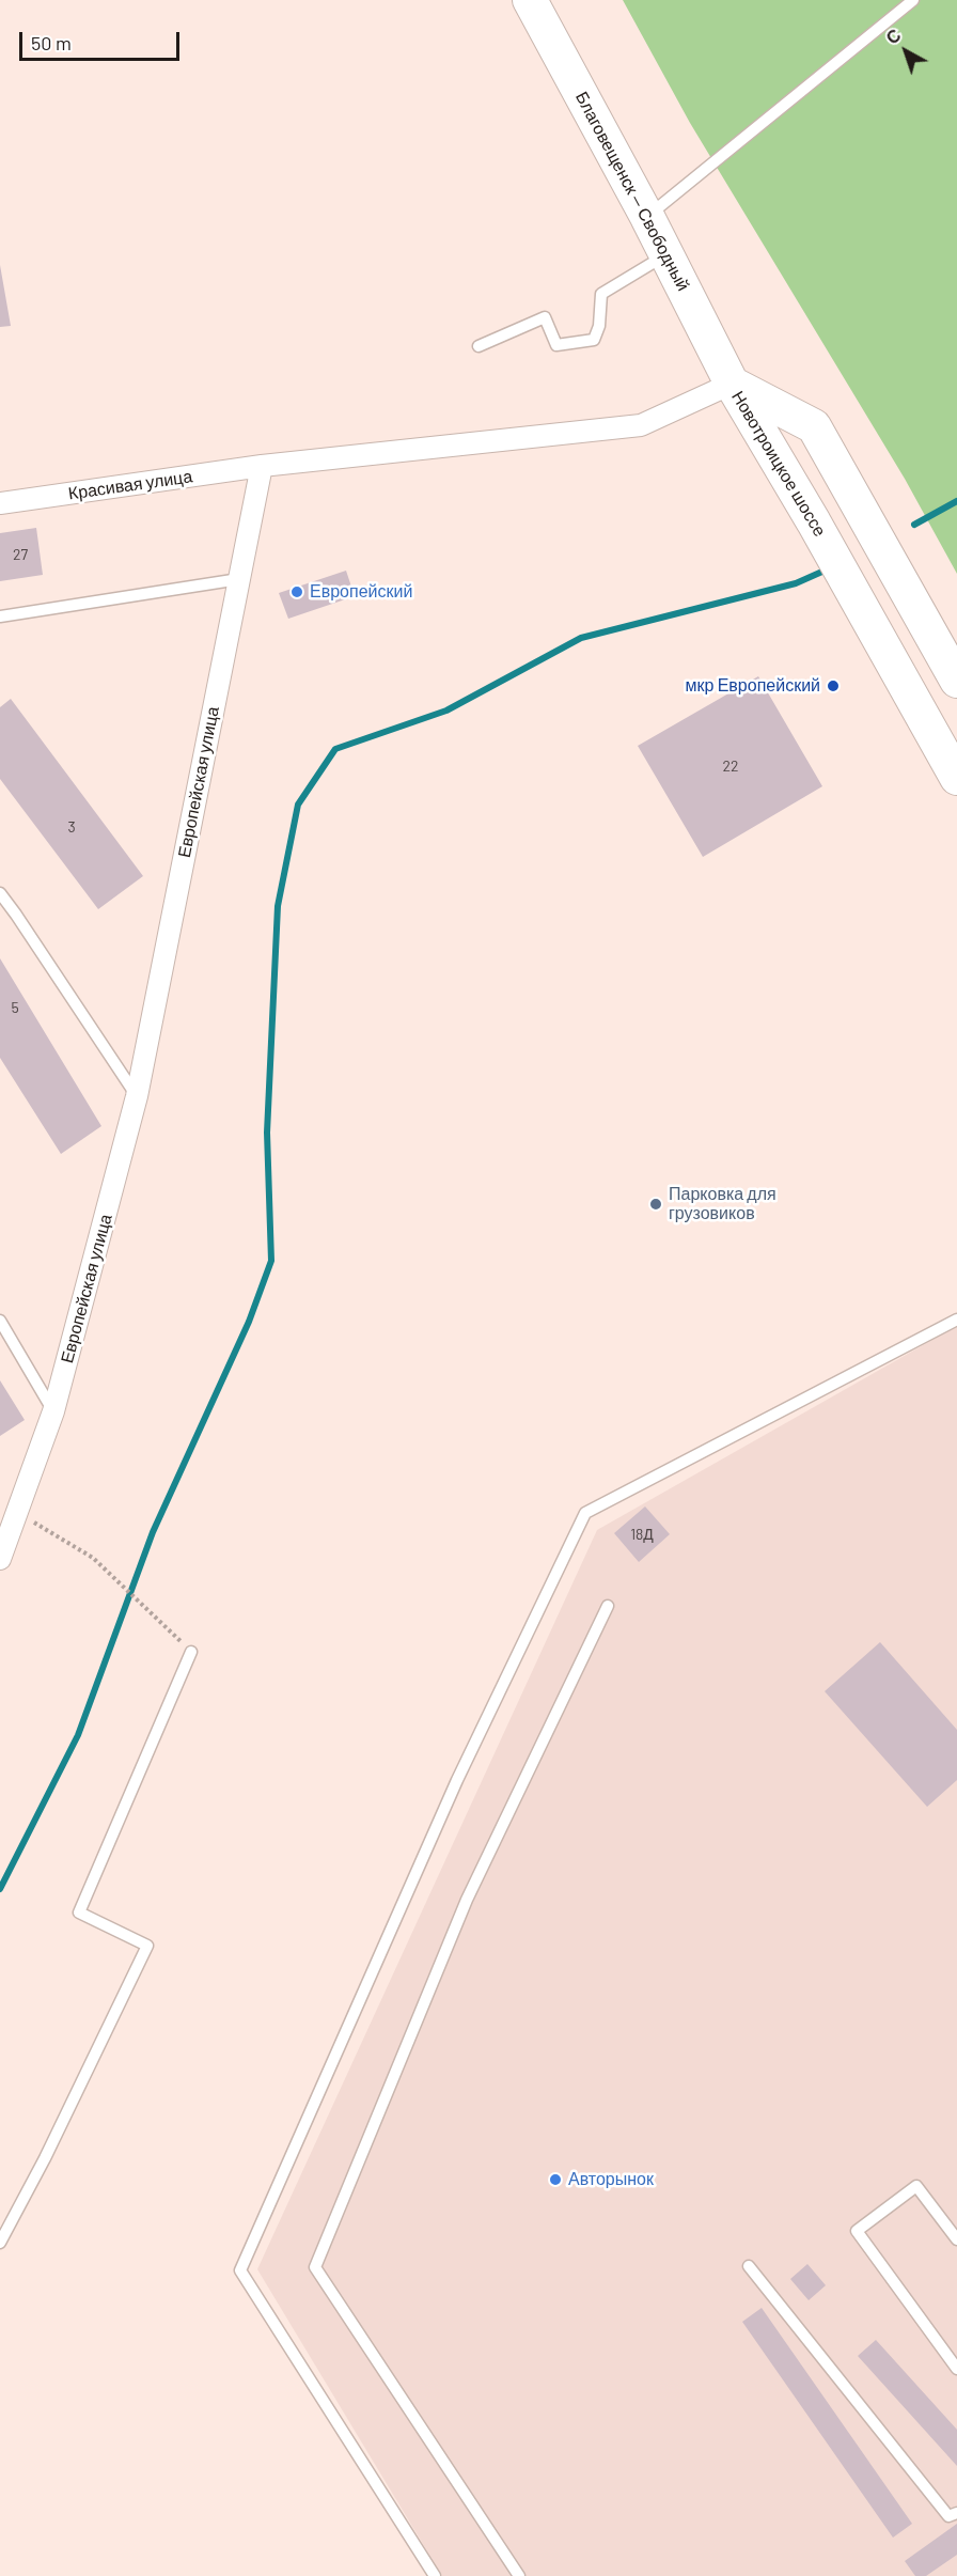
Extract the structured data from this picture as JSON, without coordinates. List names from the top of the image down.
{
  "streets": {
    "main road": ["Благовещенск — Свободный", "Новотроицкое шоссе"],
    "street": ["Красивая улица", "Европейская улица"]
  },
  "crossings": [
    ["Благовещенск — Свободный", "Новотроицкое шоссе"],
    ["Красивая улица", "Европейская улица"]
  ],
  "places": [
    "Европейский",
    "мкр Европейский",
    "Парковка для грузовиков",
    "Авторынок"
  ],
  "house_numbers": [
    "27",
    "22",
    "3",
    "5",
    "18Д"
  ],
  "scale_bar": "50 m",
  "north": "top left"
}
